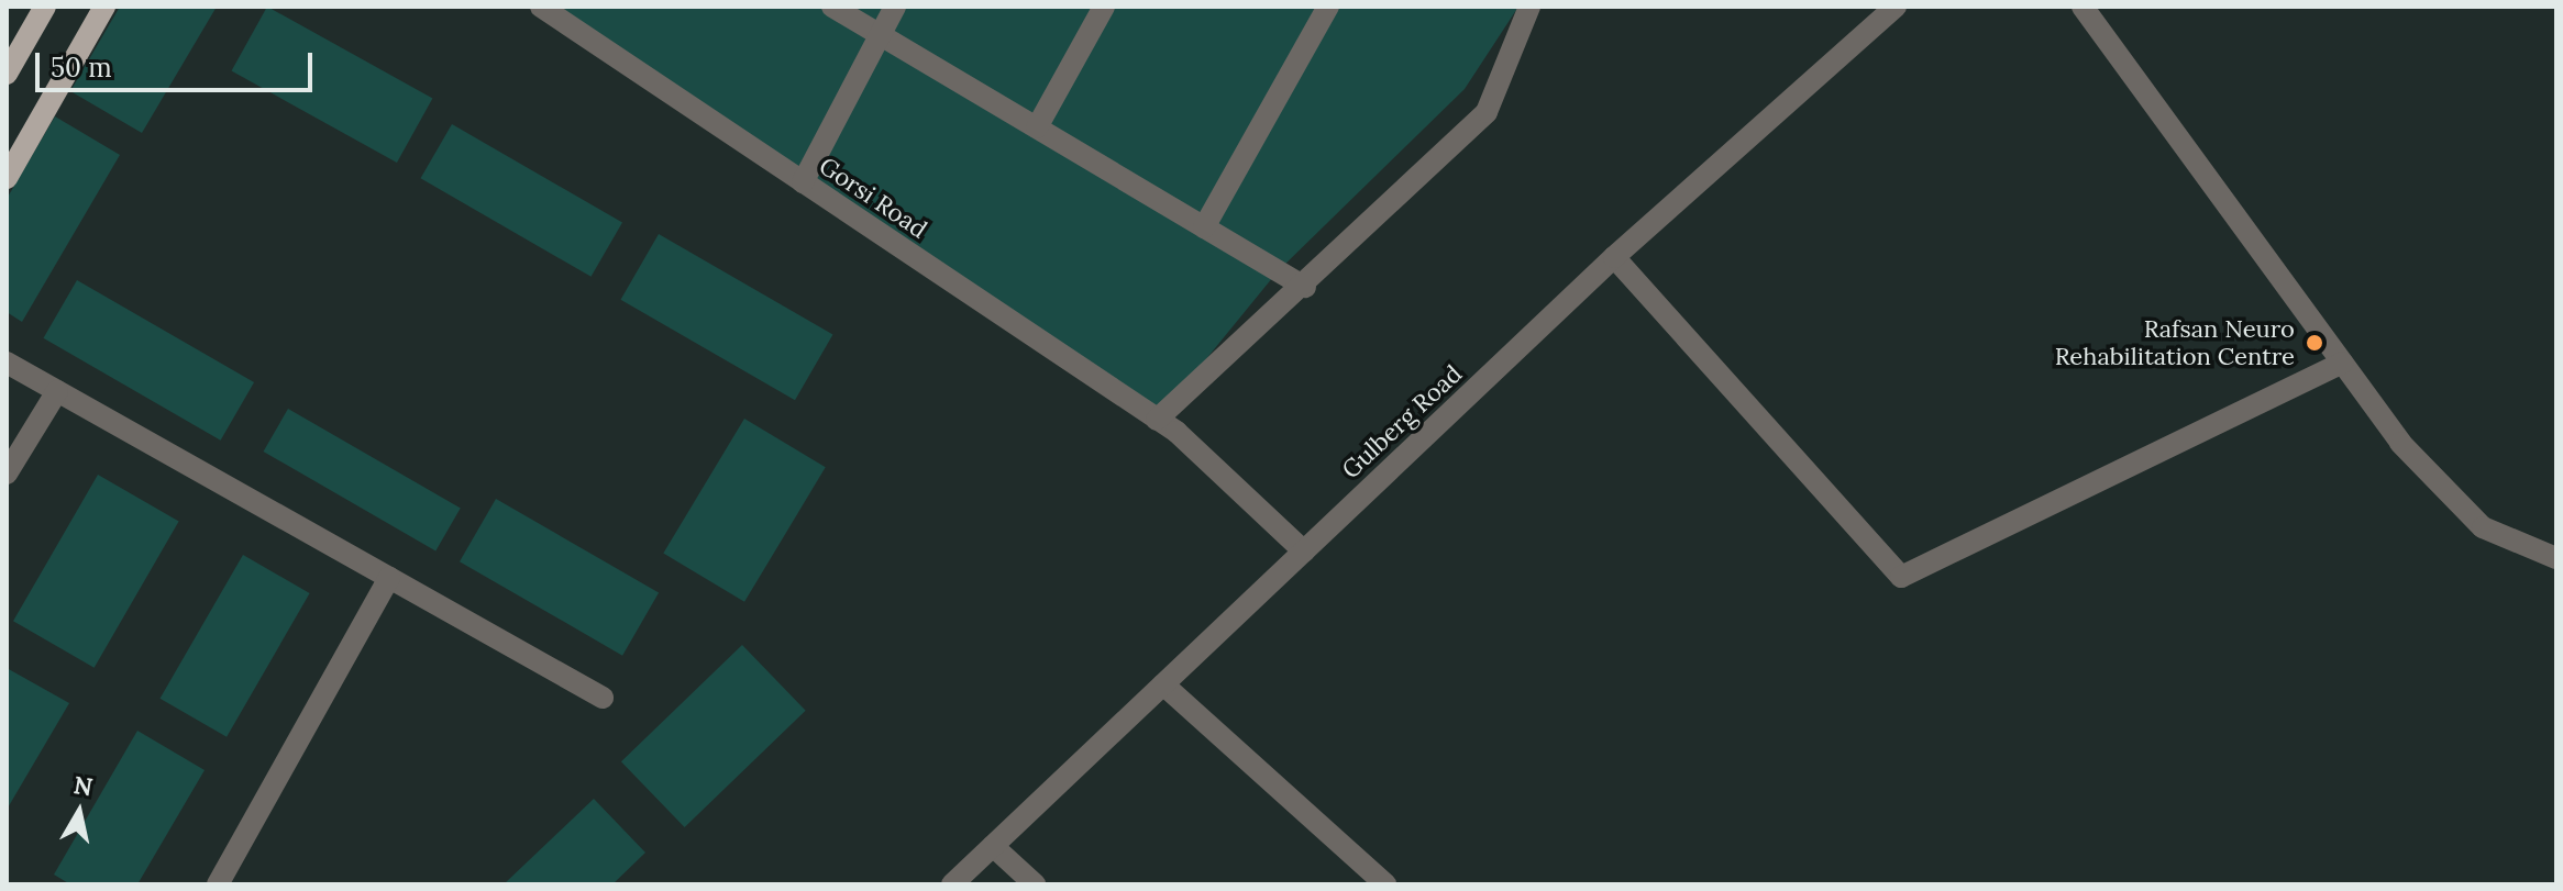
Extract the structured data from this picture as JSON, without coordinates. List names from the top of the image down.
{
  "streets": {
    "street": ["Gorsi Road", "Gulberg Road"]
  },
  "crossings": [
    ["Gorsi Road", "Gulberg Road"]
  ],
  "places": ["Rafsan Neuro Rehabilitation Centre"],
  "scale_bar": "50 m",
  "north": "top"
}
